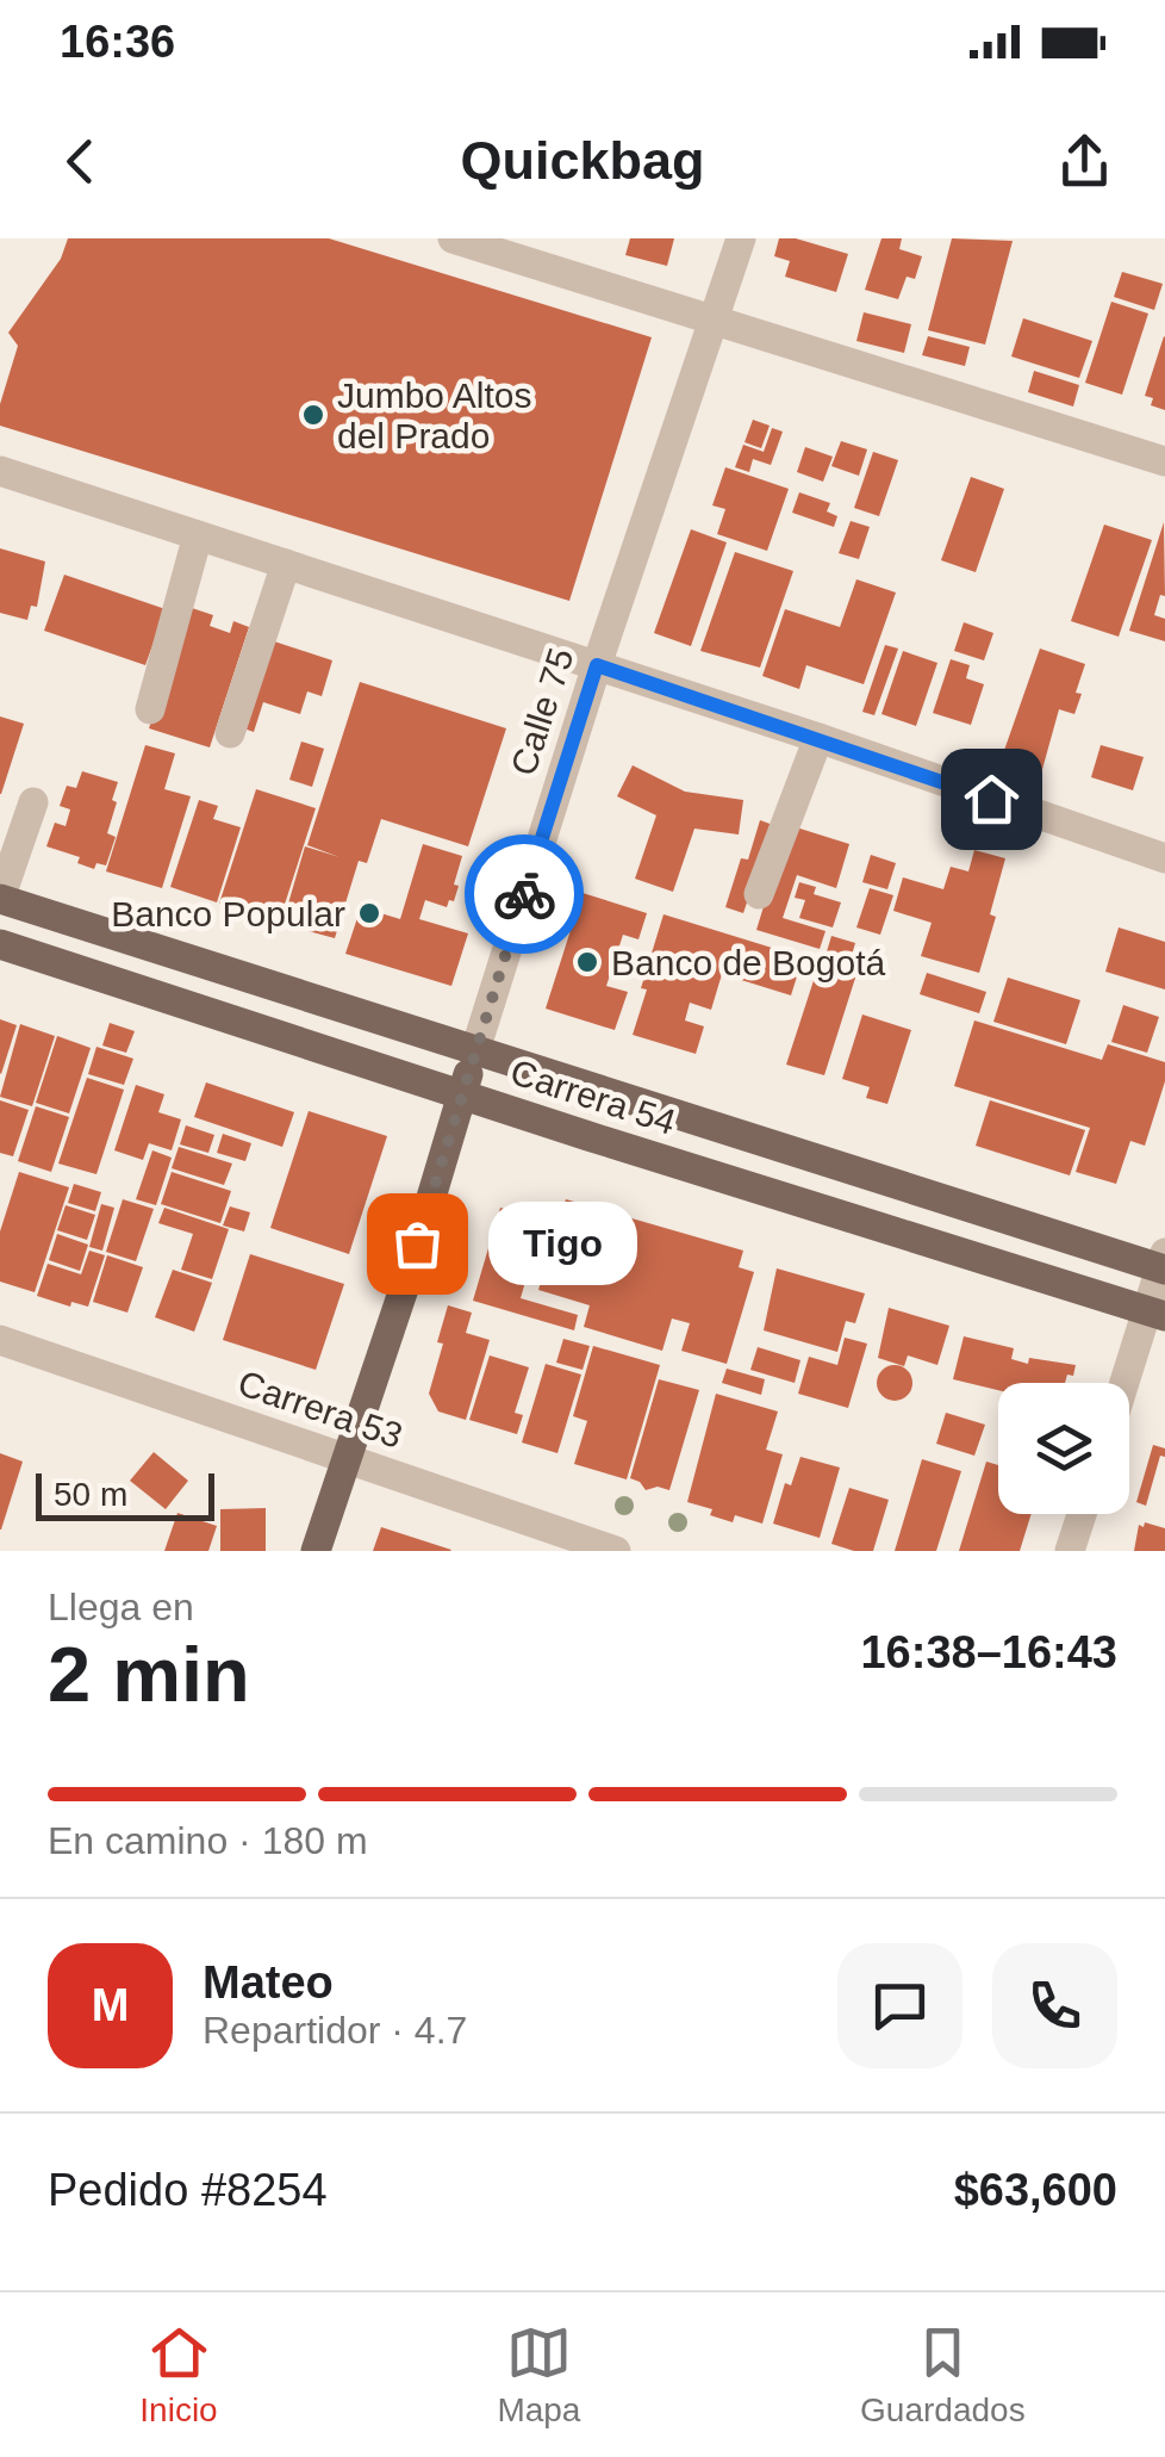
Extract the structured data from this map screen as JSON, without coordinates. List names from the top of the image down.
{
  "streets": {
    "main road": ["Calle 75", "Carrera 54"],
    "street": ["Carrera 53"]
  },
  "crossings": [
    ["Calle 75", "Carrera 54"],
    ["Calle 75", "Carrera 53"]
  ],
  "places": [
    "Jumbo Altos del Prado",
    "Banco Popular",
    "Banco de Bogotá",
    "Tigo"
  ],
  "scale_bar": "50 m",
  "page": {
    "status": "16:36",
    "header": "Quickbag",
    "bubble": "Tigo",
    "scale": "50 m",
    "heading": ["2 min", "Llega en", "16:38–16:43"],
    "panel": [
      "Mateo",
      "Repartidor · 4.7",
      "Pedido #8254",
      "$63,600"
    ],
    "bar": "En camino · 180 m",
    "round": "M",
    "tabs": ["Inicio", "Mapa", "Guardados"]
  }
}
